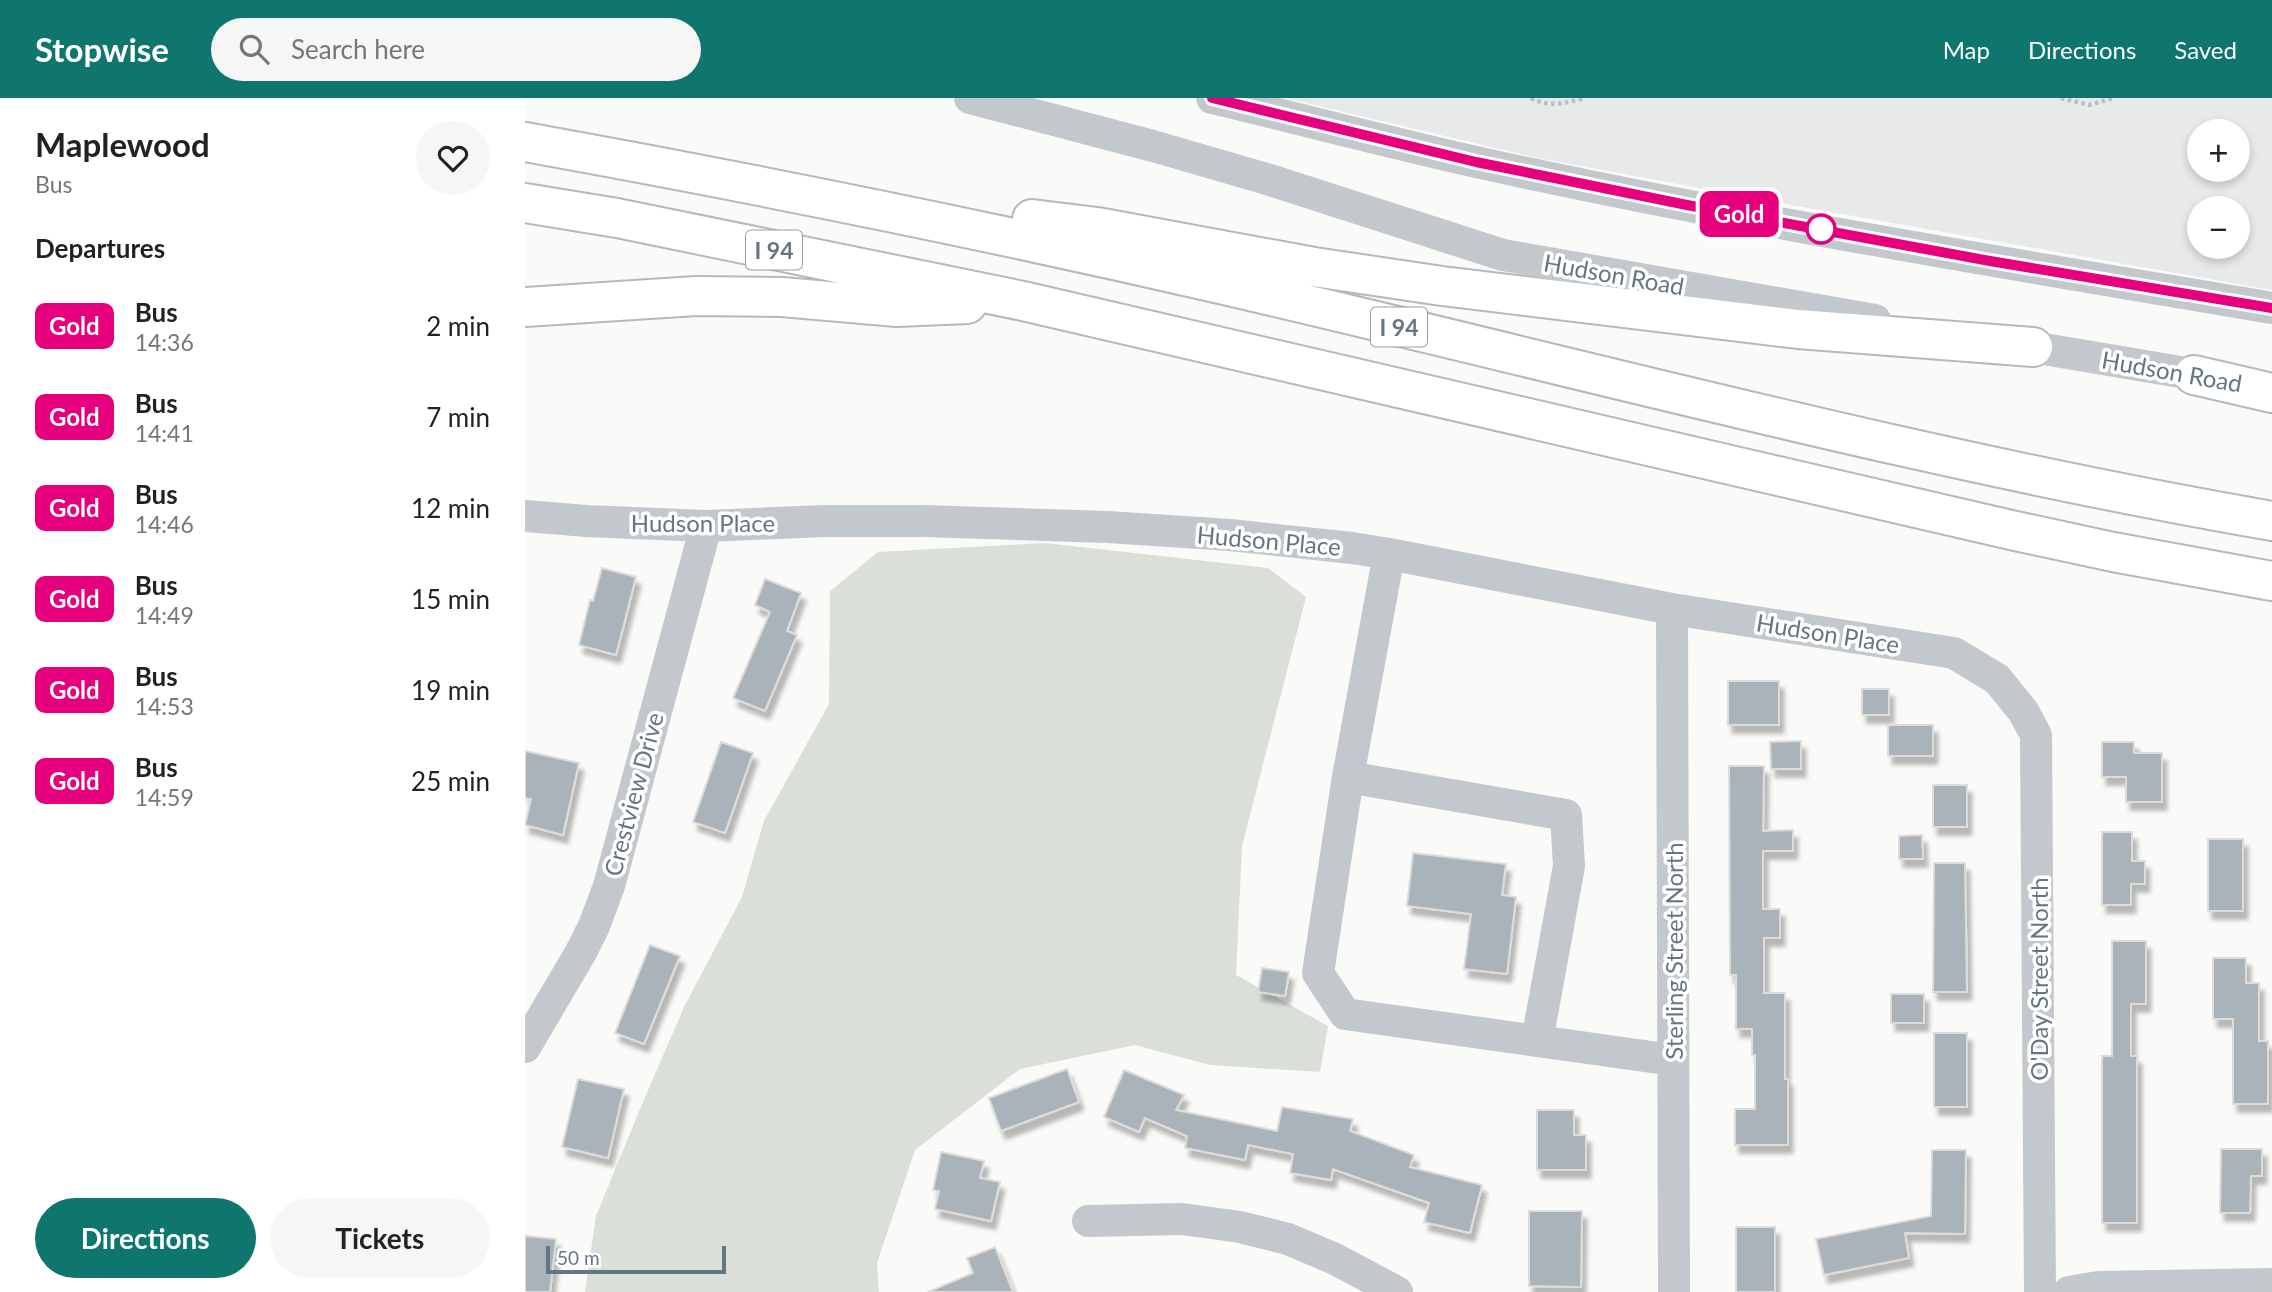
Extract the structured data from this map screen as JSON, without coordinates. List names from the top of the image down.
{
  "streets": {
    "highway": ["I 94"],
    "street": [
      "Hudson Road",
      "Hudson Place",
      "Crestview Drive",
      "Sterling Street North",
      "O'Day Street North"
    ]
  },
  "crossings": [
    ["Hudson Place", "Crestview Drive"],
    ["Hudson Place", "Sterling Street North"],
    ["Hudson Place", "O'Day Street North"]
  ],
  "lines": ["bus line Gold"],
  "scale_bar": "50 m",
  "page": {
    "header": "Stopwise",
    "search": "Search here",
    "nav": ["Map", "Directions", "Saved"],
    "heading": [
      ["Maplewood", "Bus"],
      "Departures"
    ],
    "on_map": "Gold",
    "map_buttons": ["+", "−"],
    "list": [
      {
        "mark": "Gold",
        "name": "Bus",
        "note": "14:36",
        "value": "2 min"
      },
      {
        "mark": "Gold",
        "name": "Bus",
        "note": "14:41",
        "value": "7 min"
      },
      {
        "mark": "Gold",
        "name": "Bus",
        "note": "14:46",
        "value": "12 min"
      },
      {
        "mark": "Gold",
        "name": "Bus",
        "note": "14:49",
        "value": "15 min"
      },
      {
        "mark": "Gold",
        "name": "Bus",
        "note": "14:53",
        "value": "19 min"
      },
      {
        "mark": "Gold",
        "name": "Bus",
        "note": "14:59",
        "value": "25 min"
      }
    ],
    "buttons": ["Directions", "Tickets"],
    "scale": "50 m"
  }
}
